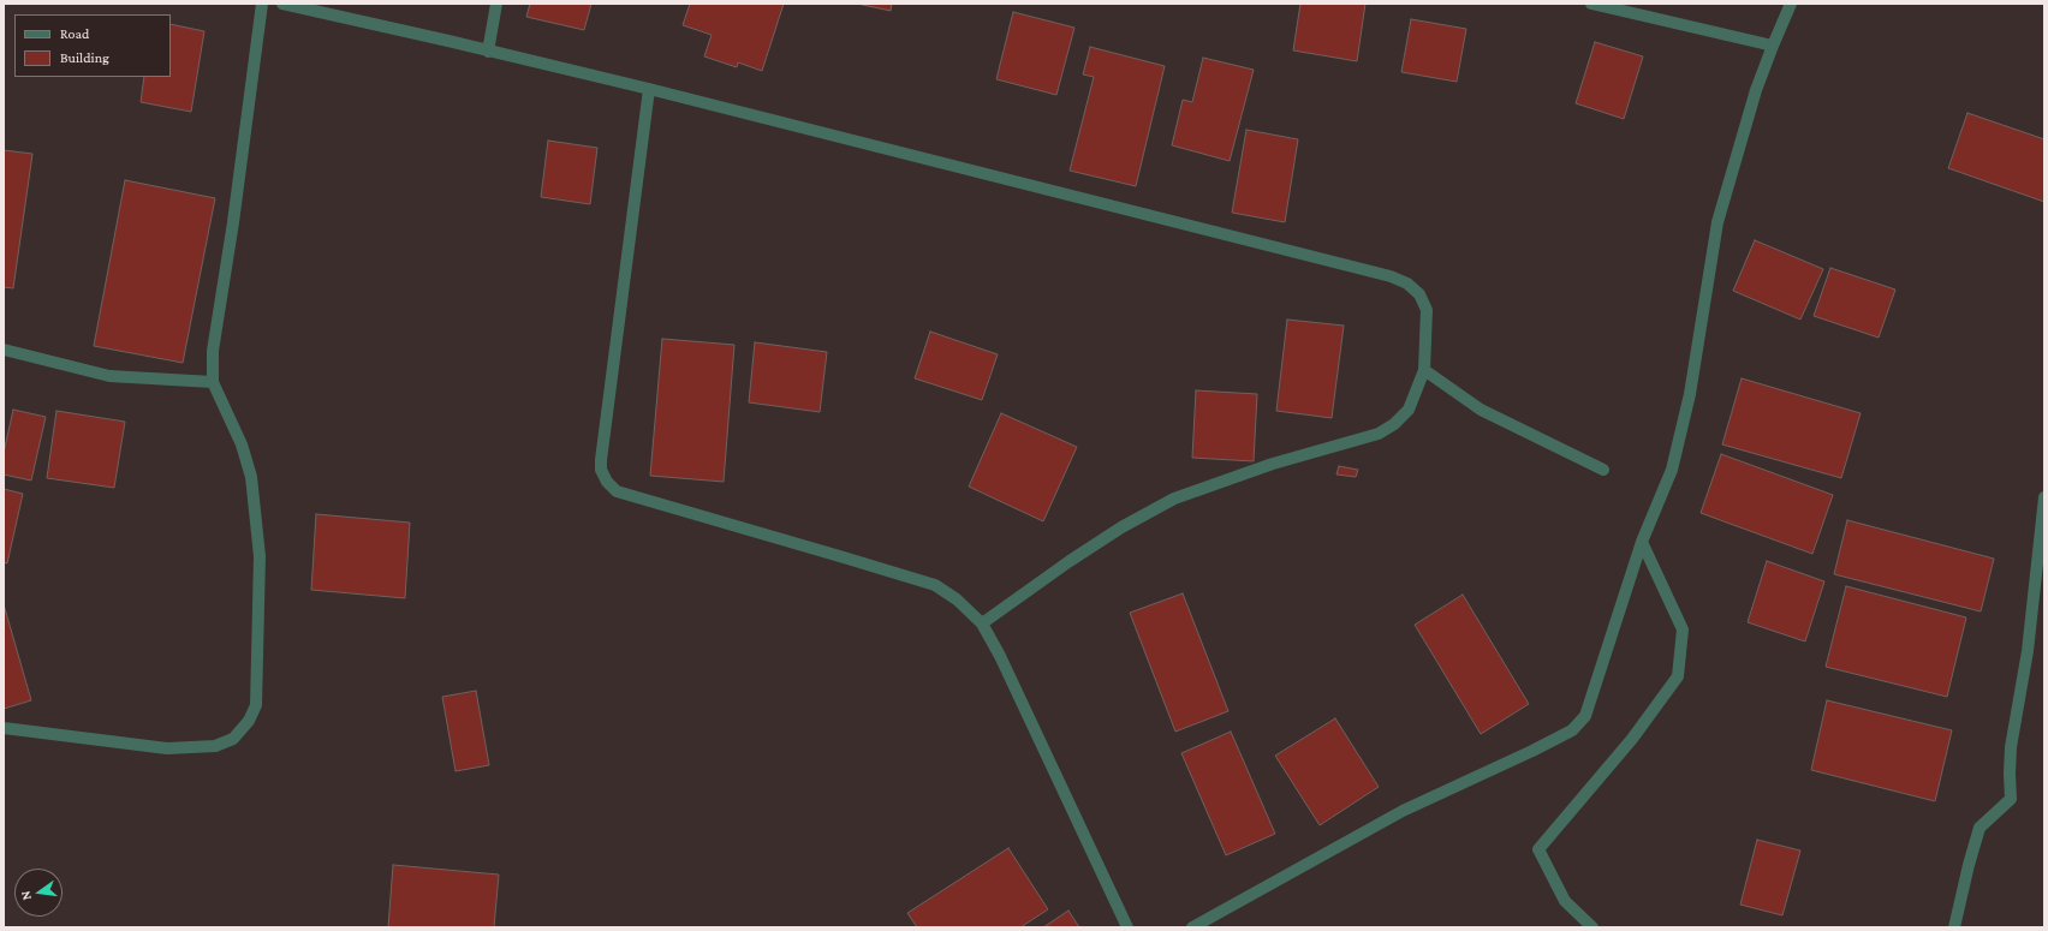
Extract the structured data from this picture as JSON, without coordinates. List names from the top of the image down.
{
  "legend": ["Road", "Building"],
  "north": "left"
}
